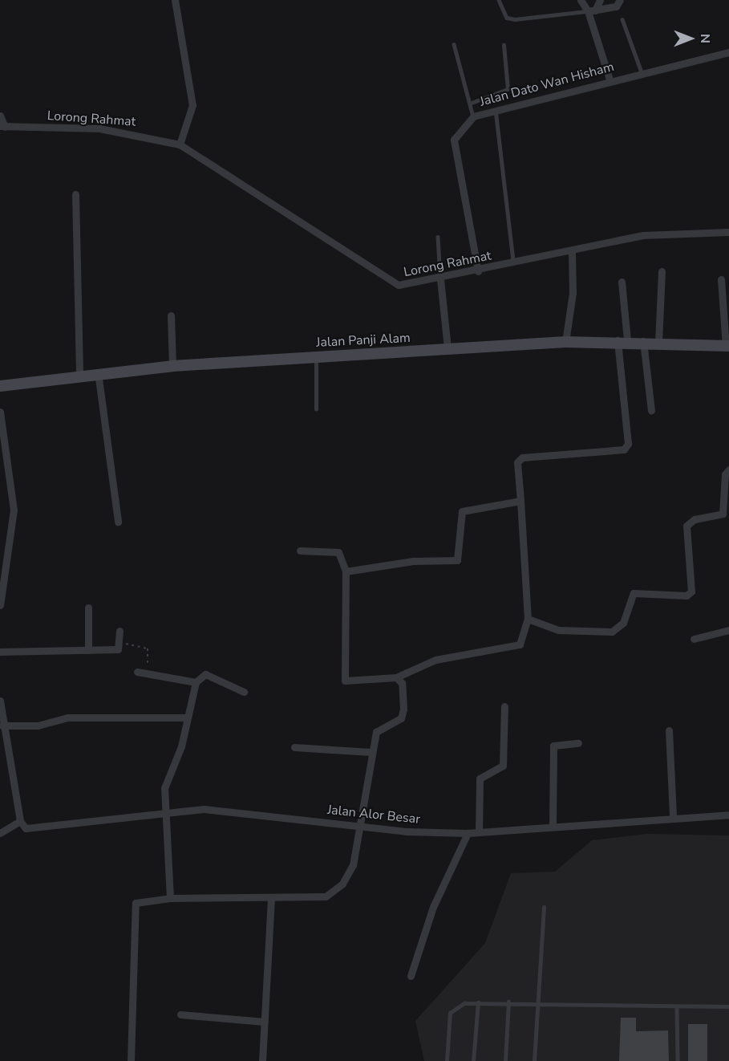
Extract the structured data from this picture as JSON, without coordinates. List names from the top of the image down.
{
  "streets": {
    "main road": ["Jalan Panji Alam"],
    "street": ["Jalan Dato Wan Hisham", "Lorong Rahmat", "Jalan Alor Besar"]
  },
  "crossings": [
    ["Jalan Dato Wan Hisham", "Lorong Rahmat"]
  ],
  "north": "right"
}
